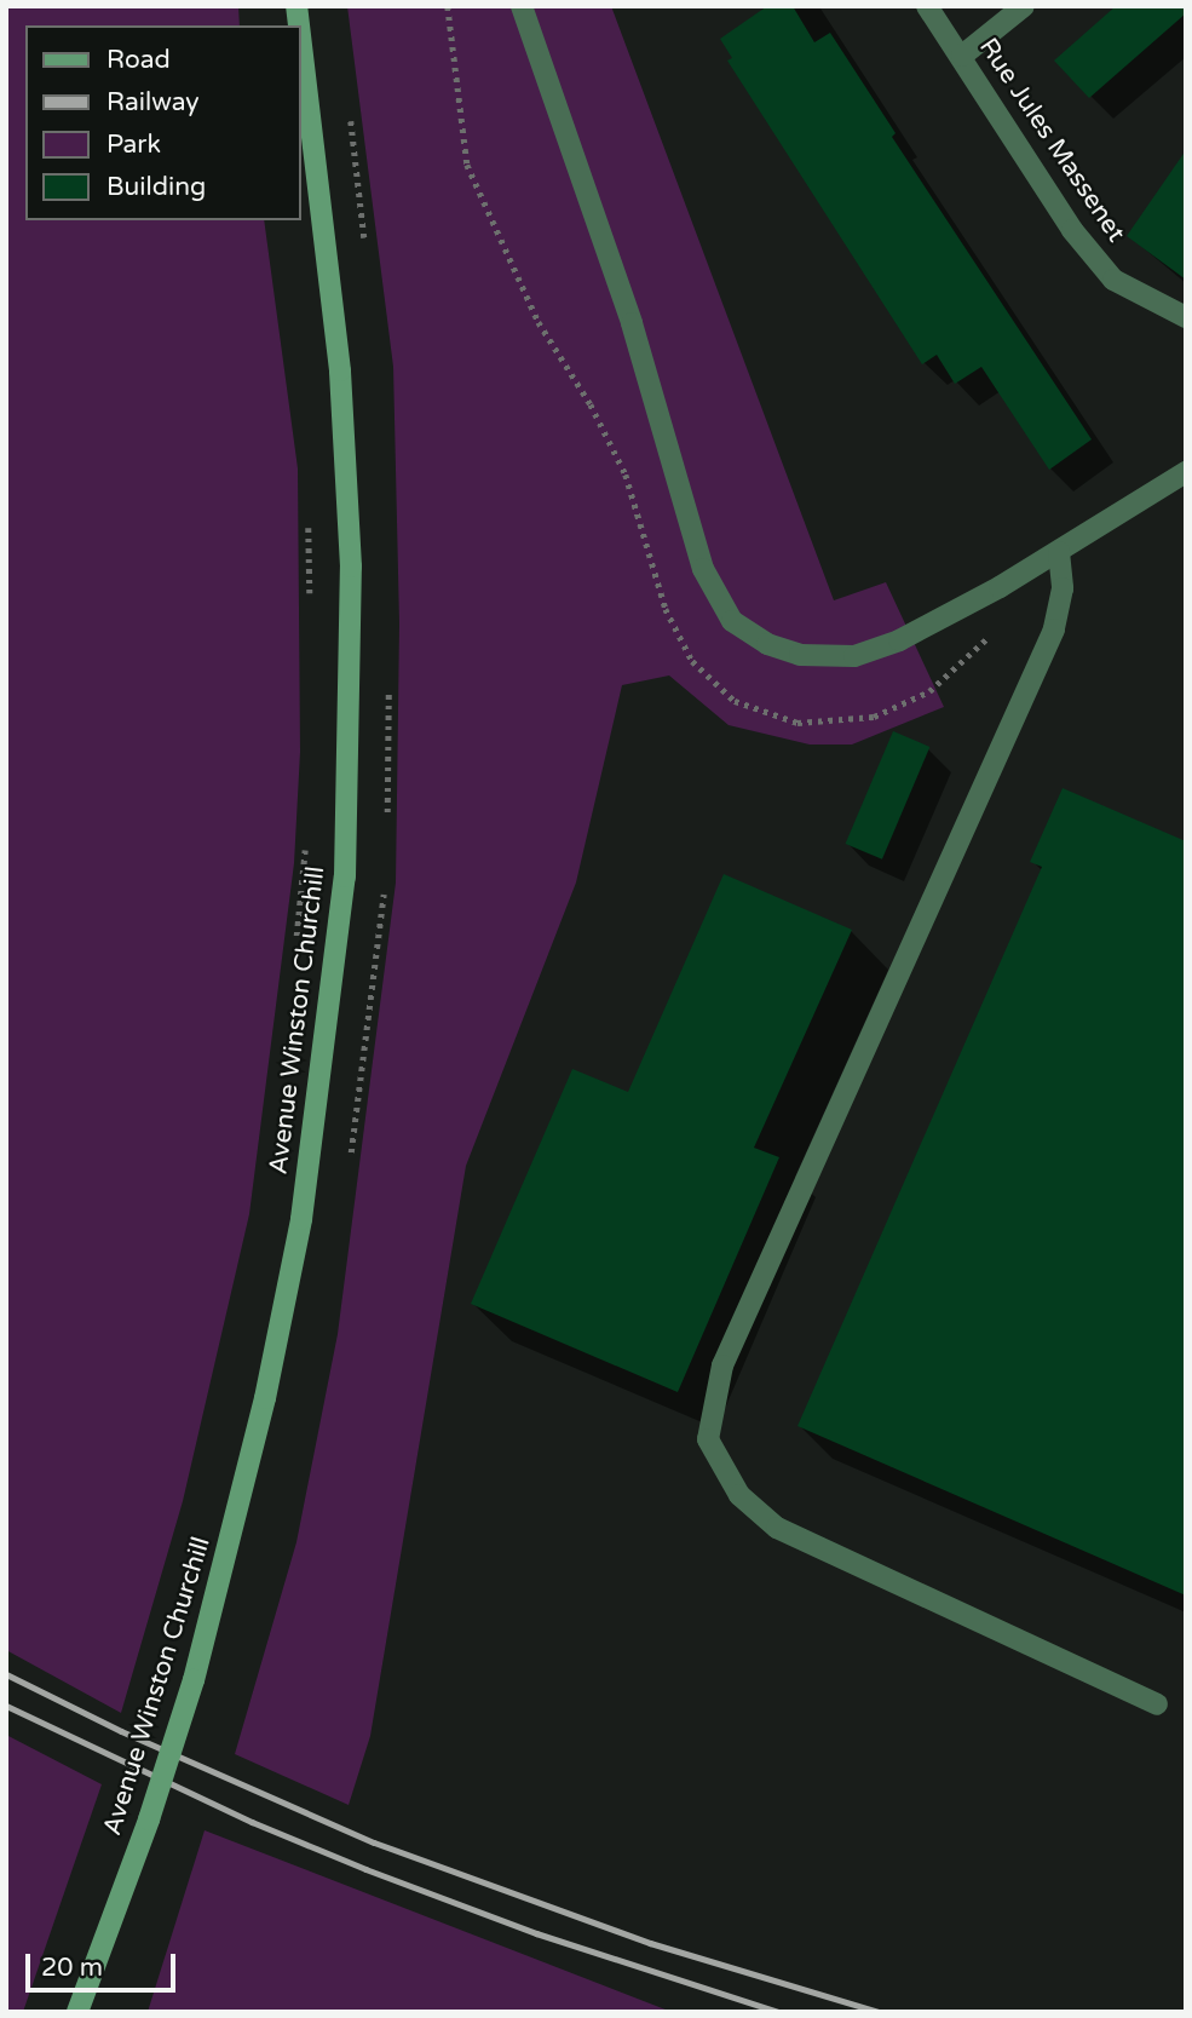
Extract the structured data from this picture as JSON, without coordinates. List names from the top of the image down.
{
  "streets": {
    "main road": ["Avenue Winston Churchill"],
    "street": ["Rue Jules Massenet"]
  },
  "legend": [
    "Road",
    "Railway",
    "Park",
    "Building"
  ],
  "scale_bar": "20 m"
}
